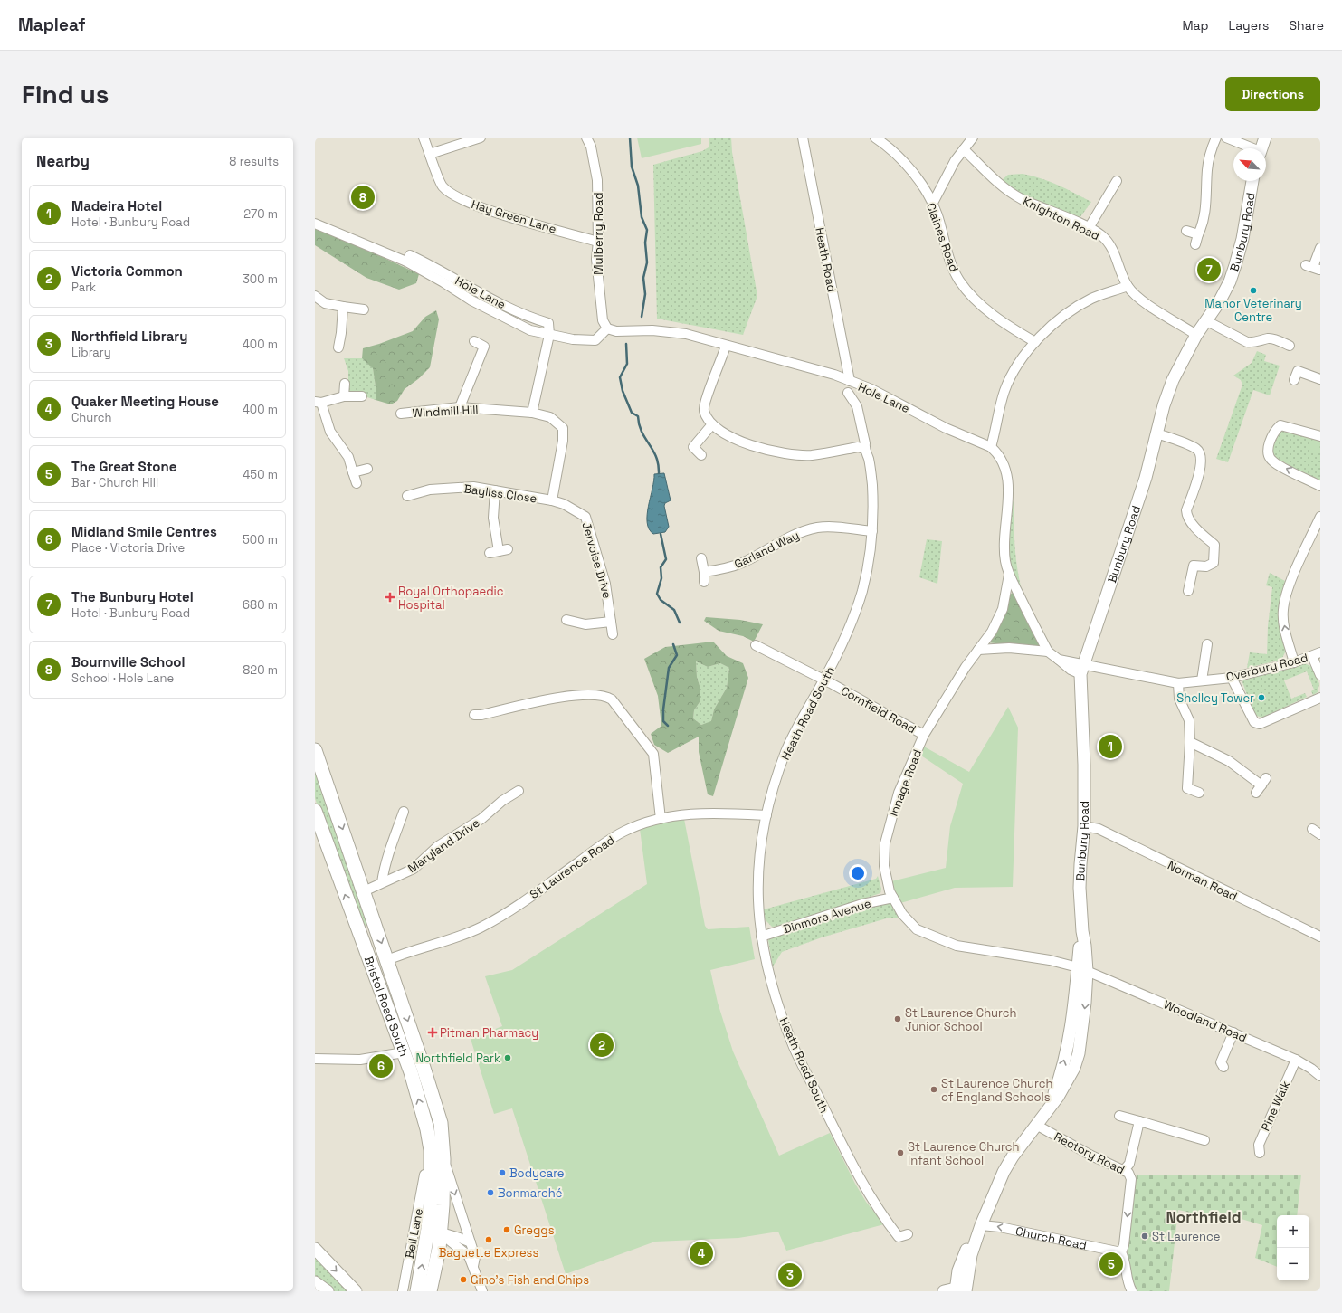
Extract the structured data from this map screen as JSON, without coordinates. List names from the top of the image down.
{
  "streets": {
    "highway": ["Bristol Road South"],
    "main road": ["Bunbury Road"],
    "street": [
      "Hay Green Lane",
      "Knighton Road",
      "Mulberry Road",
      "Claines Road",
      "Heath Road",
      "Hole Lane",
      "Windmill Hill",
      "Bayliss Close",
      "Garland Way",
      "Jervoise Drive",
      "Overbury Road",
      "Cornfield Road",
      "Heath Road South",
      "Innage Road",
      "Maryland Drive",
      "St Laurence Road",
      "Norman Road",
      "Dinmore Avenue",
      "Woodland Road",
      "Pine Walk",
      "Rectory Road",
      "Bell Lane",
      "Church Road"
    ]
  },
  "crossings": [
    ["Hay Green Lane", "Mulberry Road"],
    ["Knighton Road", "Bunbury Road"],
    ["Bunbury Road", "Hole Lane"],
    ["Bunbury Road", "Overbury Road"],
    ["Bunbury Road", "Innage Road"],
    ["Bunbury Road", "Norman Road"],
    ["Bunbury Road", "Woodland Road"],
    ["Bunbury Road", "Rectory Road"],
    ["Bunbury Road", "Church Road"],
    ["Mulberry Road", "Hole Lane"],
    ["Heath Road", "Hole Lane"],
    ["Hole Lane", "Overbury Road"],
    ["Hole Lane", "Innage Road"],
    ["Bayliss Close", "Jervoise Drive"],
    ["Garland Way", "Heath Road South"],
    ["Cornfield Road", "Heath Road South"],
    ["Cornfield Road", "Innage Road"],
    ["Heath Road South", "St Laurence Road"],
    ["Heath Road South", "Dinmore Avenue"],
    ["Innage Road", "Dinmore Avenue"],
    ["Innage Road", "Woodland Road"],
    ["Maryland Drive", "Bristol Road South"],
    ["St Laurence Road", "Bristol Road South"],
    ["Woodland Road", "Pine Walk"],
    ["Rectory Road", "Church Road"]
  ],
  "one_way": ["Rectory Road", "Church Road"],
  "districts": ["Northfield"],
  "places": {
    "other": [
      "Manor Veterinary Centre",
      "Shelley Tower",
      "St Laurence Church Junior School",
      "Northfield Park",
      "St Laurence Church of England Schools",
      "St Laurence Church Infant School",
      "Bodycare",
      "Bonmarché",
      "Greggs",
      "St Laurence",
      "Baguette Express",
      "Gino's Fish and Chips"
    ],
    "health": ["Royal Orthopaedic Hospital", "Pitman Pharmacy"]
  },
  "north": "top left",
  "page": {
    "header": "Mapleaf",
    "nav": ["Map", "Layers", "Share"],
    "buttons": "Directions",
    "title": "Find us",
    "heading": ["Nearby", "8 results"],
    "pins": [
      "8",
      "7",
      "1",
      "2",
      "6",
      "4",
      "5",
      "3"
    ],
    "list": [
      {
        "mark": "1",
        "name": "Madeira Hotel",
        "note": "Hotel · Bunbury Road",
        "value": "270 m"
      },
      {
        "mark": "2",
        "name": "Victoria Common",
        "note": "Park",
        "value": "300 m"
      },
      {
        "mark": "3",
        "name": "Northfield Library",
        "note": "Library",
        "value": "400 m"
      },
      {
        "mark": "4",
        "name": "Quaker Meeting House",
        "note": "Church",
        "value": "400 m"
      },
      {
        "mark": "5",
        "name": "The Great Stone",
        "note": "Bar · Church Hill",
        "value": "450 m"
      },
      {
        "mark": "6",
        "name": "Midland Smile Centres",
        "note": "Place · Victoria Drive",
        "value": "500 m"
      },
      {
        "mark": "7",
        "name": "The Bunbury Hotel",
        "note": "Hotel · Bunbury Road",
        "value": "680 m"
      },
      {
        "mark": "8",
        "name": "Bournville School",
        "note": "School · Hole Lane",
        "value": "820 m"
      }
    ],
    "map_buttons": ["+", "−"]
  }
}
